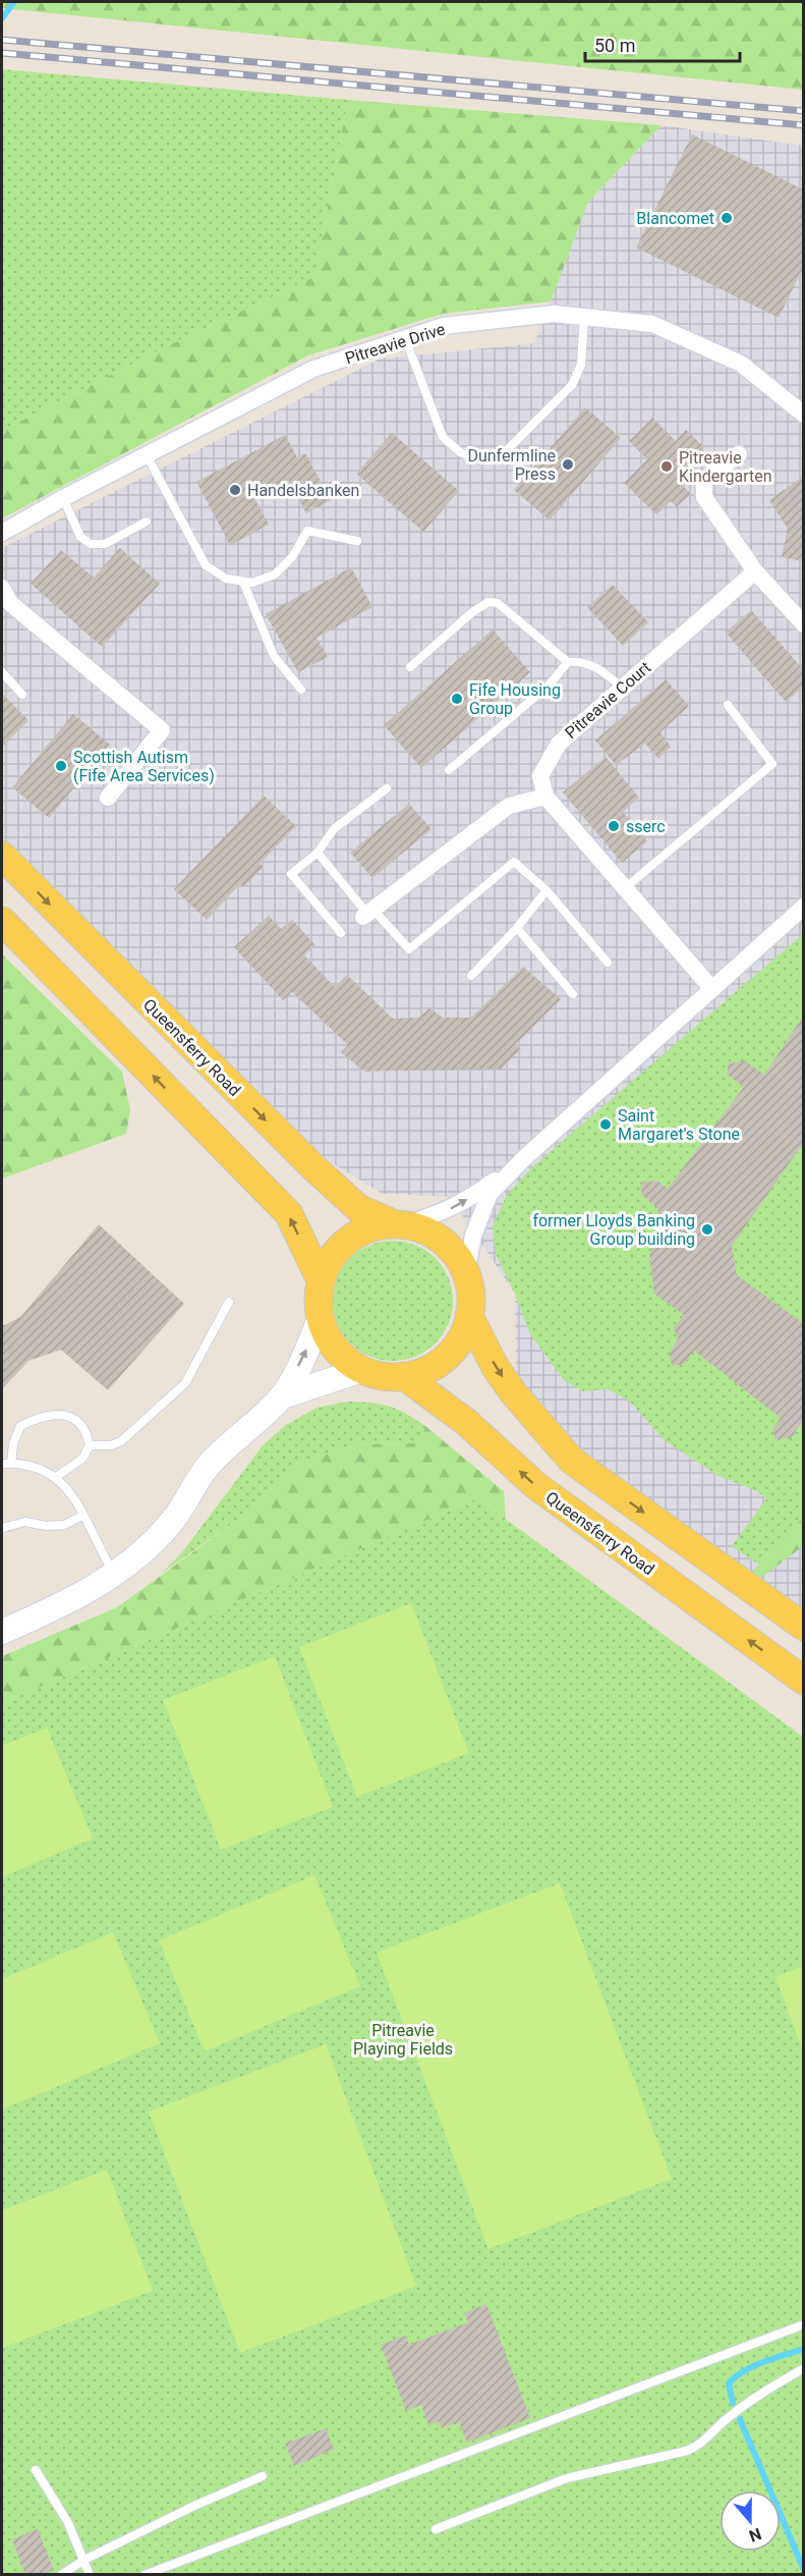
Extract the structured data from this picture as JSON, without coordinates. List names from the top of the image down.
{
  "streets": {
    "main road": ["Queensferry Road"],
    "street": ["Pitreavie Drive", "Pitreavie Court"]
  },
  "parks": ["Pitreavie Playing Fields"],
  "places": [
    "Blancomet",
    "Dunfermline Press",
    "Pitreavie Kindergarten",
    "Handelsbanken",
    "Fife Housing Group",
    "Scottish Autism (Fife Area Services)",
    "sserc",
    "Saint Margaret's Stone",
    "former Lloyds Banking Group building"
  ],
  "scale_bar": "50 m",
  "north": "bottom"
}
